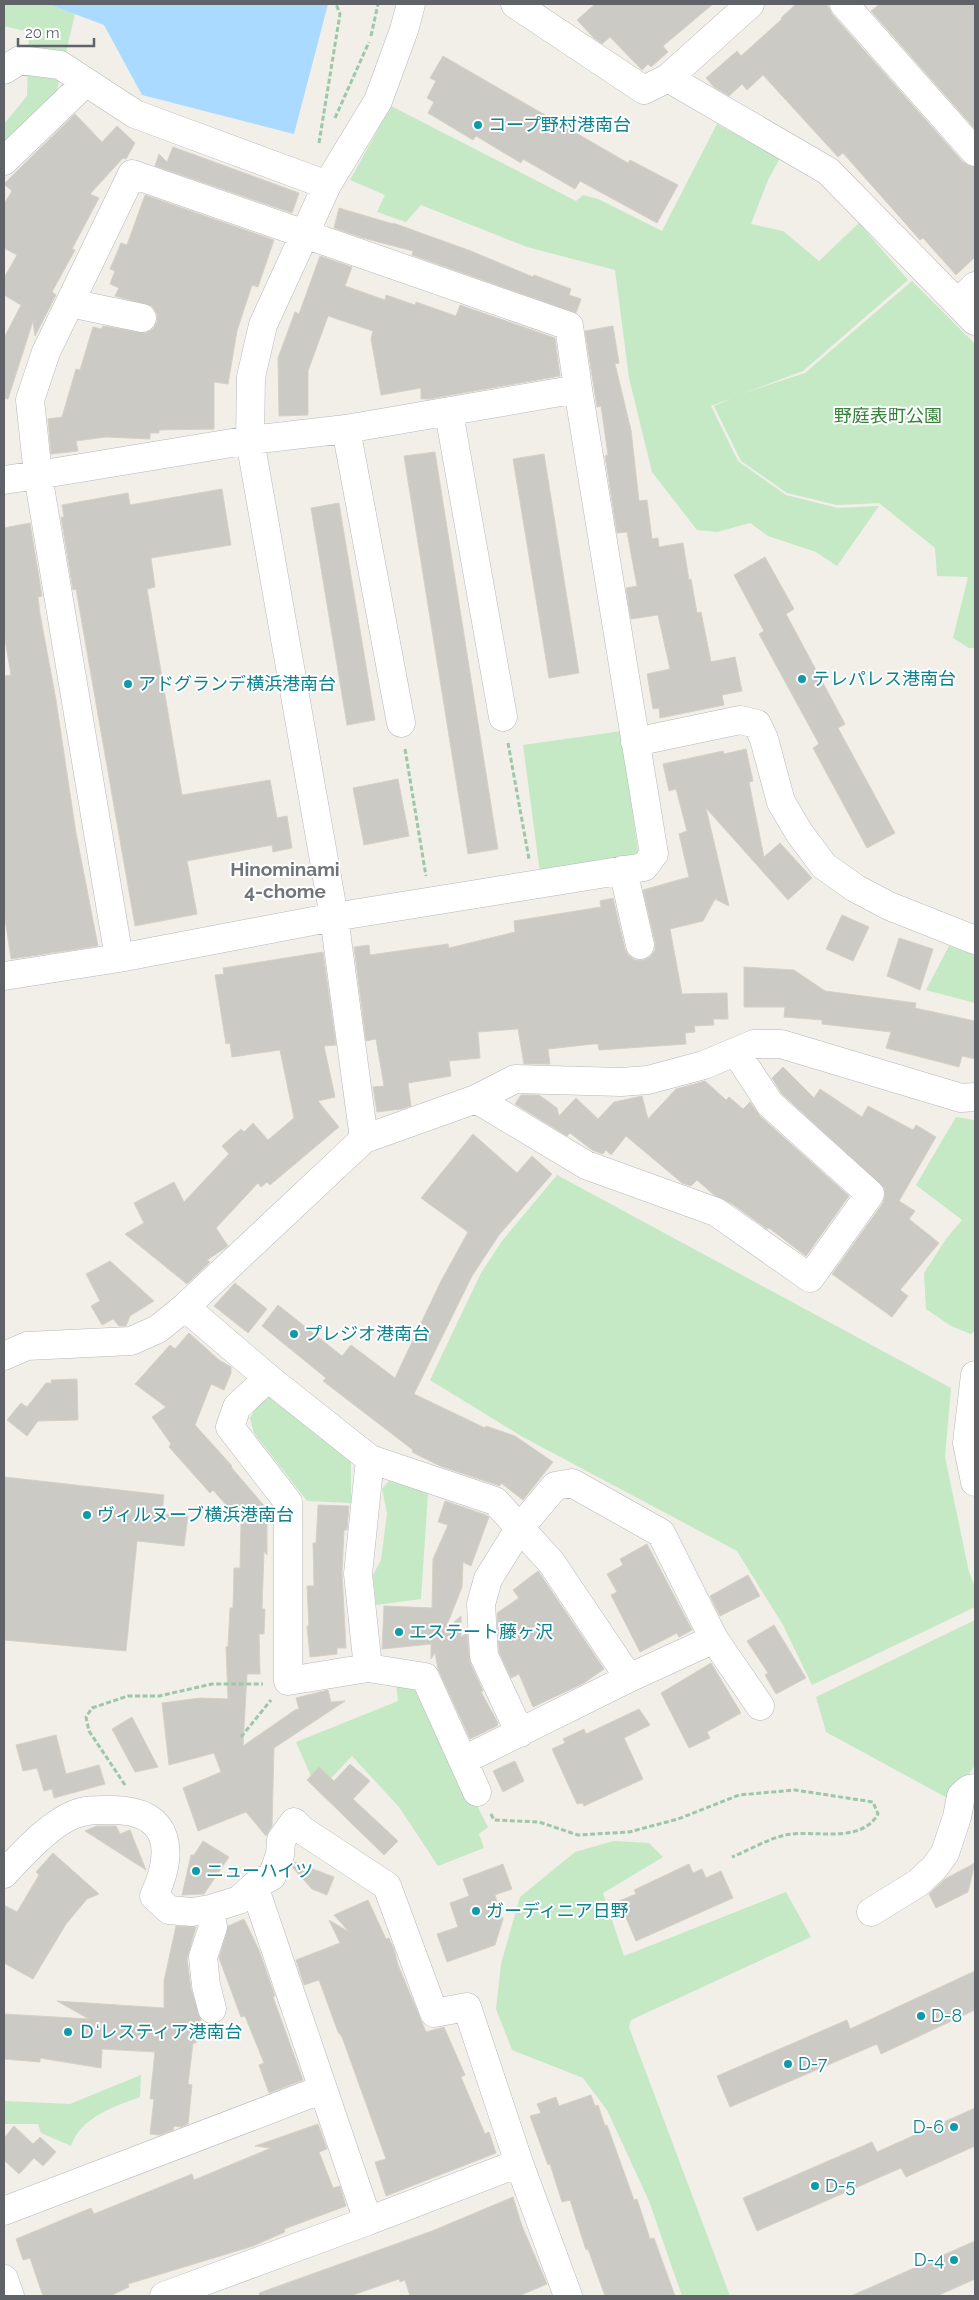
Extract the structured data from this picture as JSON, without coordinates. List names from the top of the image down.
{
  "districts": ["Hinominami 4-chome"],
  "parks": ["野庭表町公園"],
  "places": [
    "コープ野村港南台",
    "テレパレス港南台",
    "アドグランデ横浜港南台",
    "プレジオ港南台",
    "ヴィルヌーブ横浜港南台",
    "エステート藤ヶ沢",
    "ニューハイツ",
    "ガーディニア日野",
    "D-8",
    "Ｄ‘レスティア港南台",
    "D-7",
    "D-6",
    "D-5",
    "D-4"
  ],
  "scale_bar": "20 m"
}
